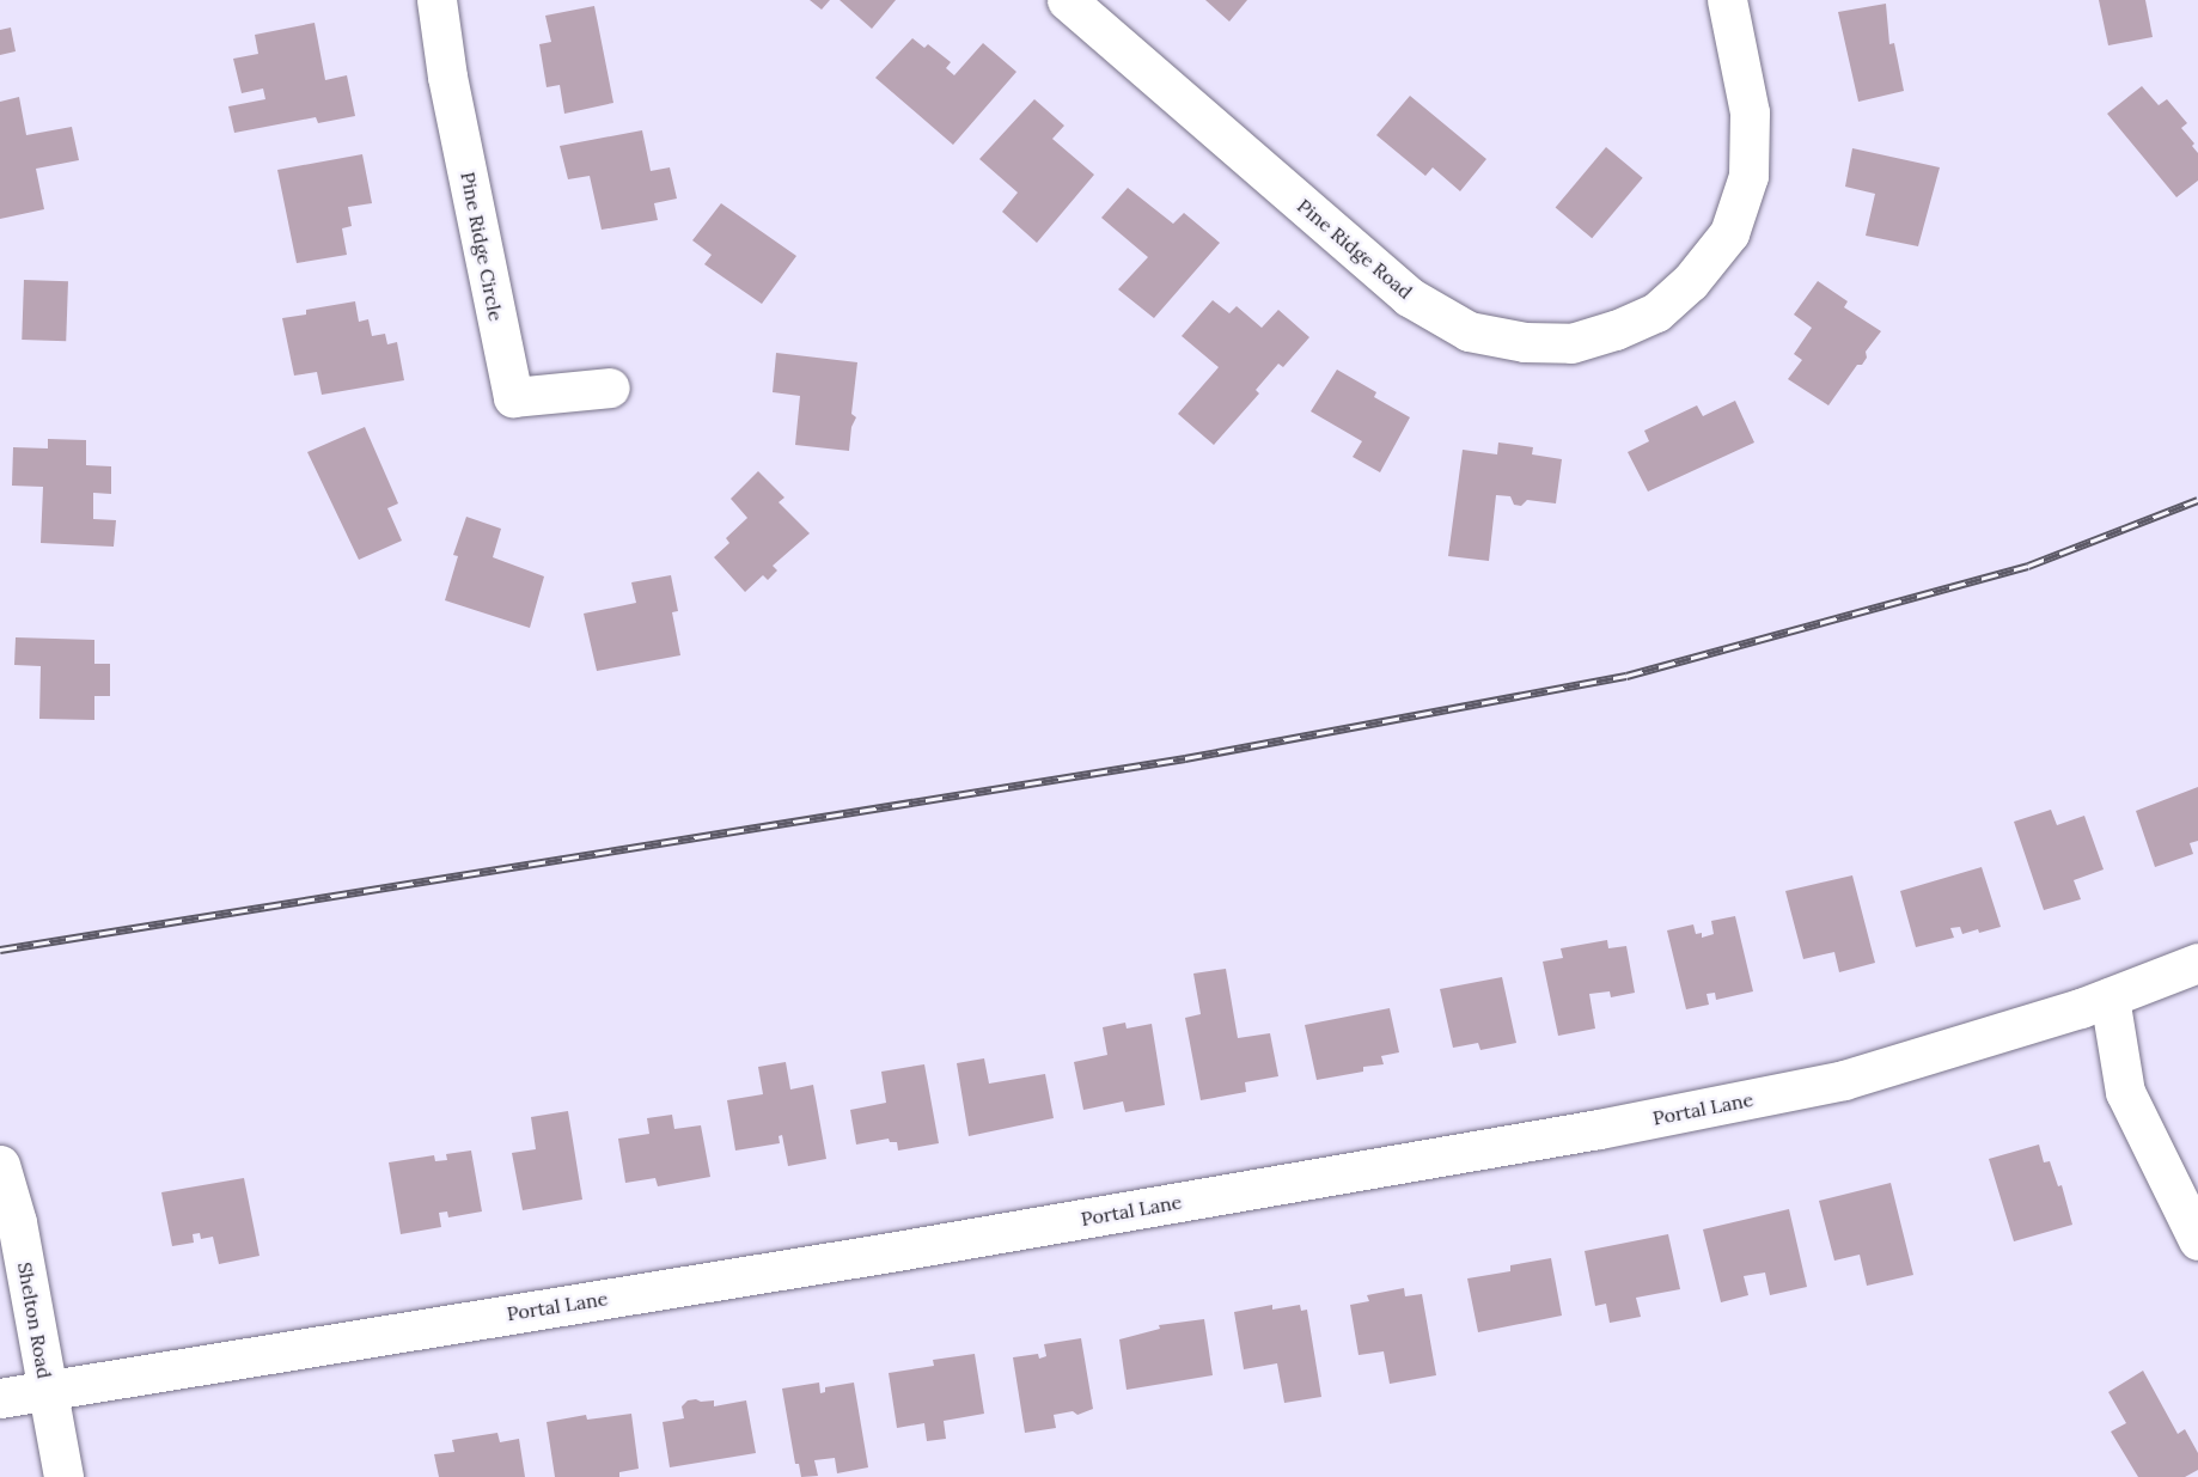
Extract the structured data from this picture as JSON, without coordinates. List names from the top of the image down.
{
  "streets": {
    "street": [
      "Pine Ridge Circle",
      "Pine Ridge Road",
      "Portal Lane",
      "Shelton Road"
    ]
  },
  "crossings": [
    ["Portal Lane", "Shelton Road"]
  ]
}
